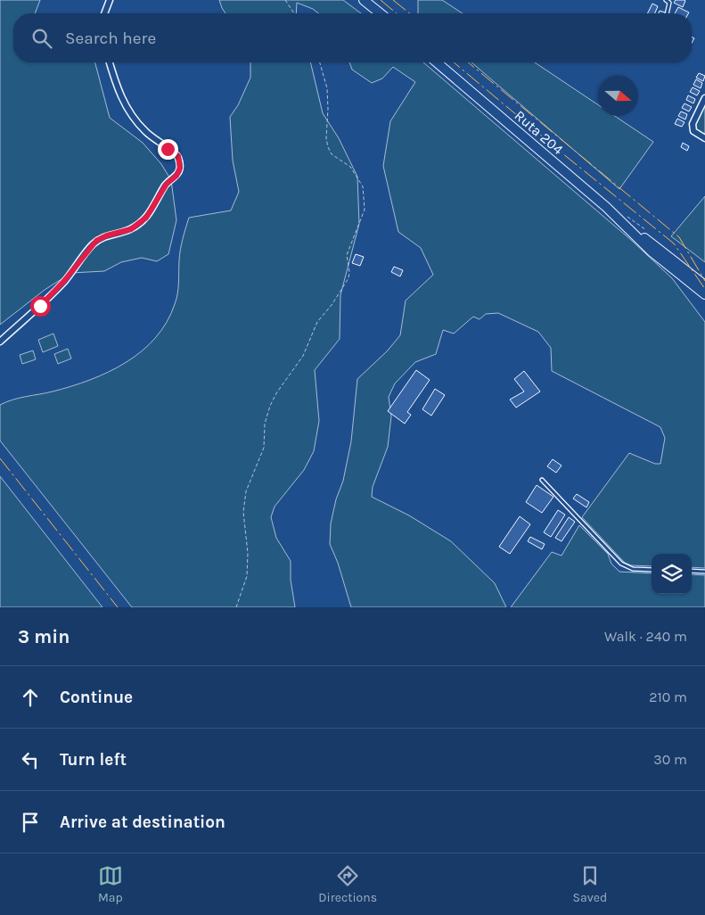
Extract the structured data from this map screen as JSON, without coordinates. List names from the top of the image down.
{
  "streets": {
    "main road": ["Ruta 204"]
  },
  "north": "right",
  "page": {
    "search": "Search here",
    "heading": ["3 min", "Walk · 240 m"],
    "list": [
      ["Continue", "210 m"],
      ["Turn left", "30 m"],
      "Arrive at destination"
    ],
    "nav": ["Map", "Directions", "Saved"]
  }
}
